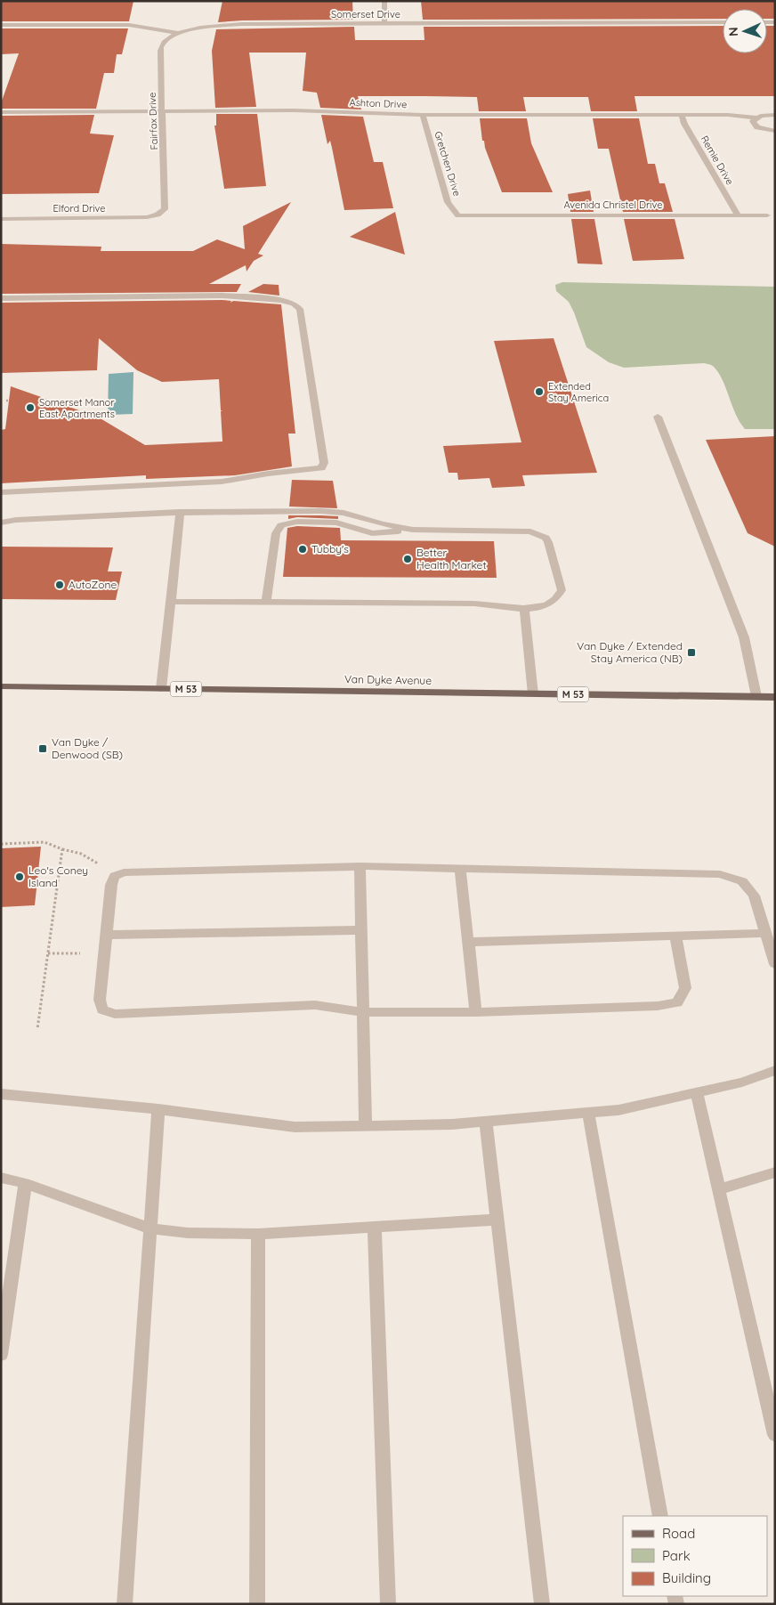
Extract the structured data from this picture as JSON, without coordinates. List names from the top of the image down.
{
  "streets": {
    "main road": ["Van Dyke Avenue", "M 53"],
    "street": [
      "Somerset Drive",
      "Ashton Drive",
      "Fairfax Drive",
      "Remie Drive",
      "Gretchen Drive",
      "Avenida Christel Drive",
      "Elford Drive"
    ]
  },
  "crossings": [
    ["Somerset Drive", "Fairfax Drive"],
    ["Ashton Drive", "Fairfax Drive"],
    ["Ashton Drive", "Remie Drive"],
    ["Ashton Drive", "Gretchen Drive"],
    ["Fairfax Drive", "Elford Drive"],
    ["Remie Drive", "Avenida Christel Drive"],
    ["Gretchen Drive", "Avenida Christel Drive"]
  ],
  "places": {
    "other": [
      "Extended Stay America",
      "Somerset Manor East Apartments",
      "Tubby's",
      "Better Health Market",
      "AutoZone",
      "Leo's Coney Island"
    ],
    "transit": ["Van Dyke / Extended Stay America (NB)", "Van Dyke / Denwood (SB)"]
  },
  "legend": ["Road", "Park", "Building"],
  "north": "left"
}
